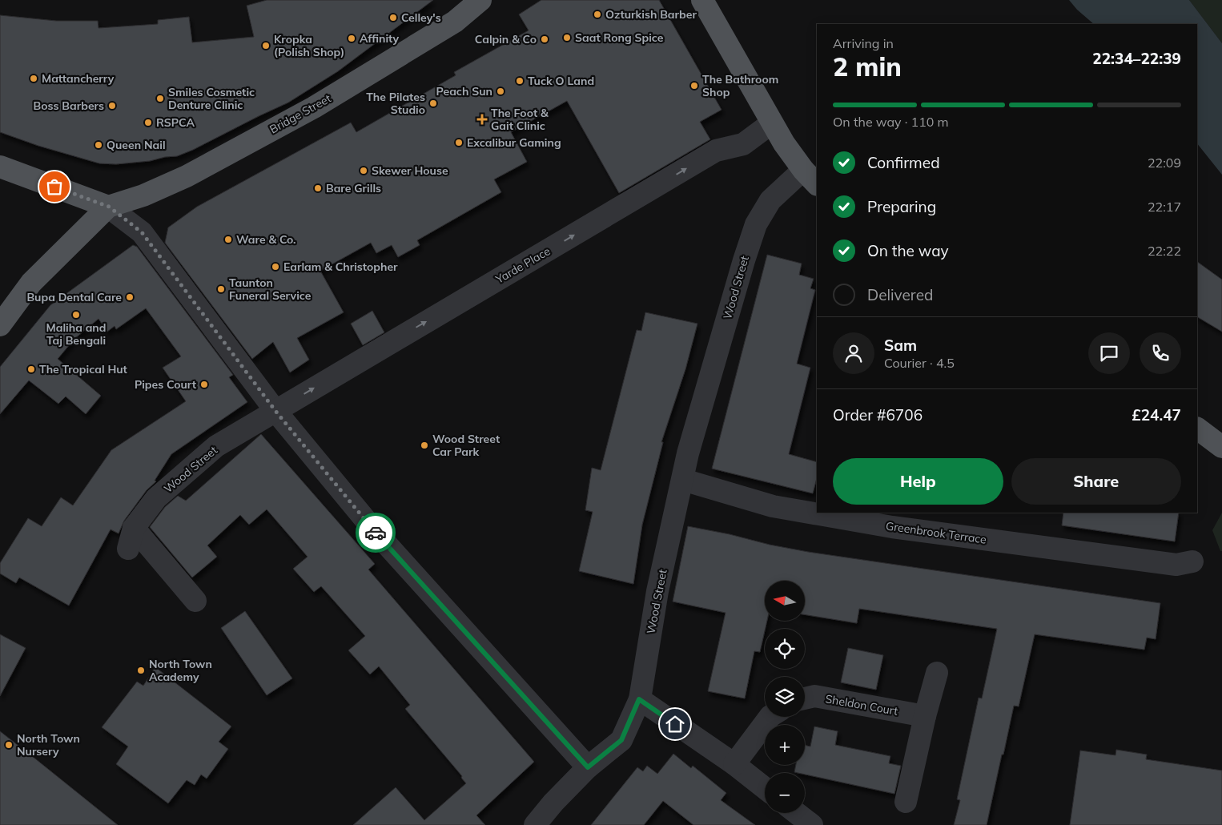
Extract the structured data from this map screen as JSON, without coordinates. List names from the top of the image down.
{
  "streets": {
    "main road": ["Bridge Street", "Wood Street"],
    "street": ["Yarde Place", "Greenbrook Terrace", "Sheldon Court"]
  },
  "crossings": [
    ["Yarde Place", "Wood Street"],
    ["Wood Street", "Greenbrook Terrace"]
  ],
  "one_way": ["Yarde Place"],
  "places": {
    "other": [
      "Ozturkish Barber",
      "Celley's",
      "Saat Rong Spice",
      "Affinity",
      "Calpin & Co",
      "Kropka (Polish Shop)",
      "Mattancherry",
      "Tuck O Land",
      "The Bathroom Shop",
      "Peach Sun",
      "Smiles Cosmetic Denture Clinic",
      "The Pilates Studio",
      "Boss Barbers",
      "RSPCA",
      "Excalibur Gaming",
      "Queen Nail",
      "Skewer House",
      "Bare Grills",
      "Ware & Co.",
      "Earlam & Christopher",
      "Taunton Funeral Service",
      "Bupa Dental Care",
      "Maliha and Taj Bengali",
      "The Tropical Hut",
      "Pipes Court",
      "Wood Street Car Park",
      "North Town Academy",
      "North Town Nursery"
    ],
    "health": ["The Foot & Gait Clinic"]
  },
  "north": "left",
  "page": {
    "heading": ["2 min", "Arriving in", "22:34–22:39"],
    "panel": [
      "Sam",
      "Courier · 4.5",
      "Order #6706",
      "£24.47"
    ],
    "bar": "On the way · 110 m",
    "list": [
      ["Confirmed", "22:09"],
      ["Preparing", "22:17"],
      ["On the way", "22:22"],
      "Delivered"
    ],
    "buttons": ["Help", "Share"],
    "map_buttons": ["+", "−"]
  }
}
